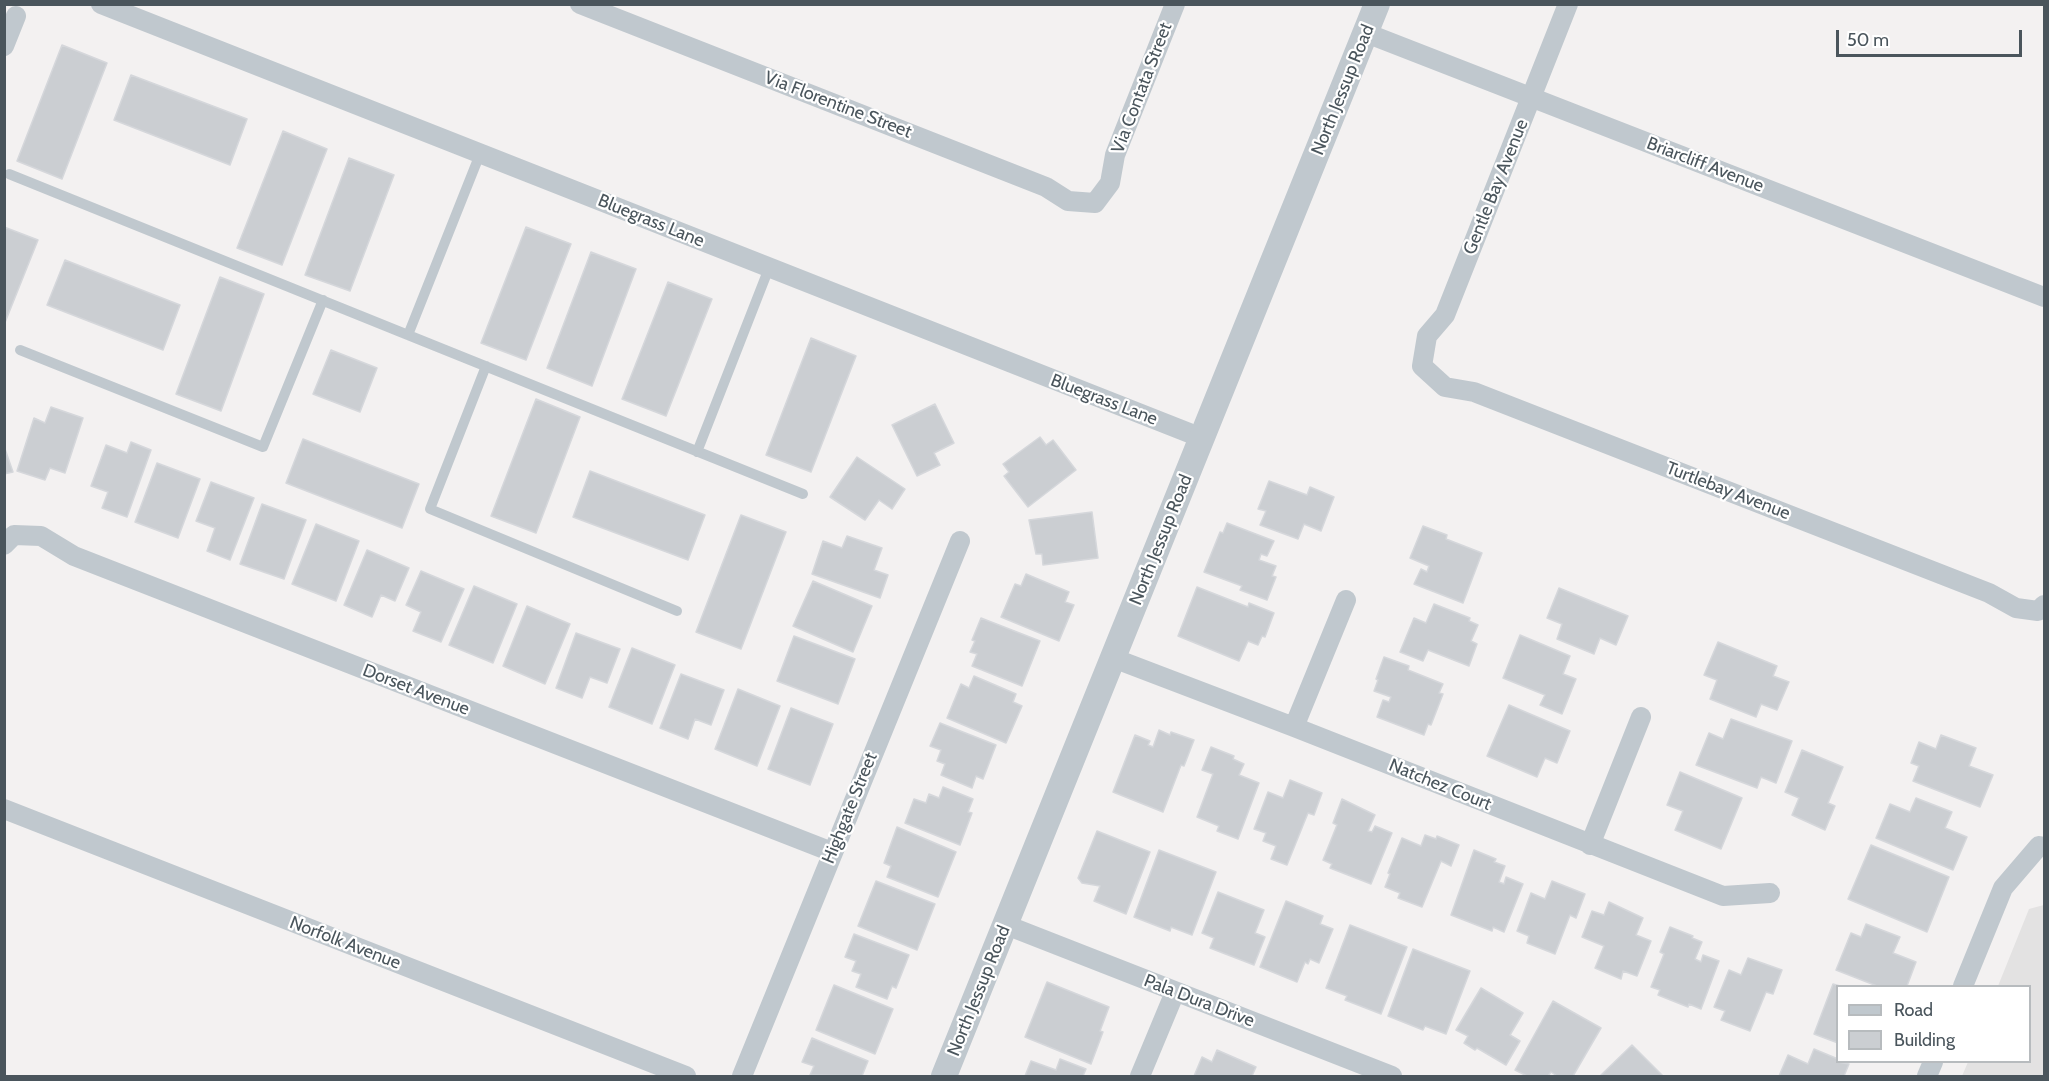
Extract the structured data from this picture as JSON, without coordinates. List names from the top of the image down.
{
  "streets": {
    "street": [
      "Via Contata Street",
      "North Jessup Road",
      "Via Florentine Street",
      "Briarcliff Avenue",
      "Gentle Bay Avenue",
      "Bluegrass Lane",
      "Turtlebay Avenue",
      "Dorset Avenue",
      "Natchez Court",
      "Highgate Street",
      "Norfolk Avenue",
      "Pala Dura Drive"
    ]
  },
  "crossings": [
    ["Via Contata Street", "Via Florentine Street"],
    ["North Jessup Road", "Briarcliff Avenue"],
    ["North Jessup Road", "Bluegrass Lane"],
    ["North Jessup Road", "Natchez Court"],
    ["North Jessup Road", "Pala Dura Drive"],
    ["Briarcliff Avenue", "Gentle Bay Avenue"],
    ["Gentle Bay Avenue", "Turtlebay Avenue"],
    ["Dorset Avenue", "Highgate Street"]
  ],
  "legend": ["Road", "Building"],
  "scale_bar": "50 m"
}
